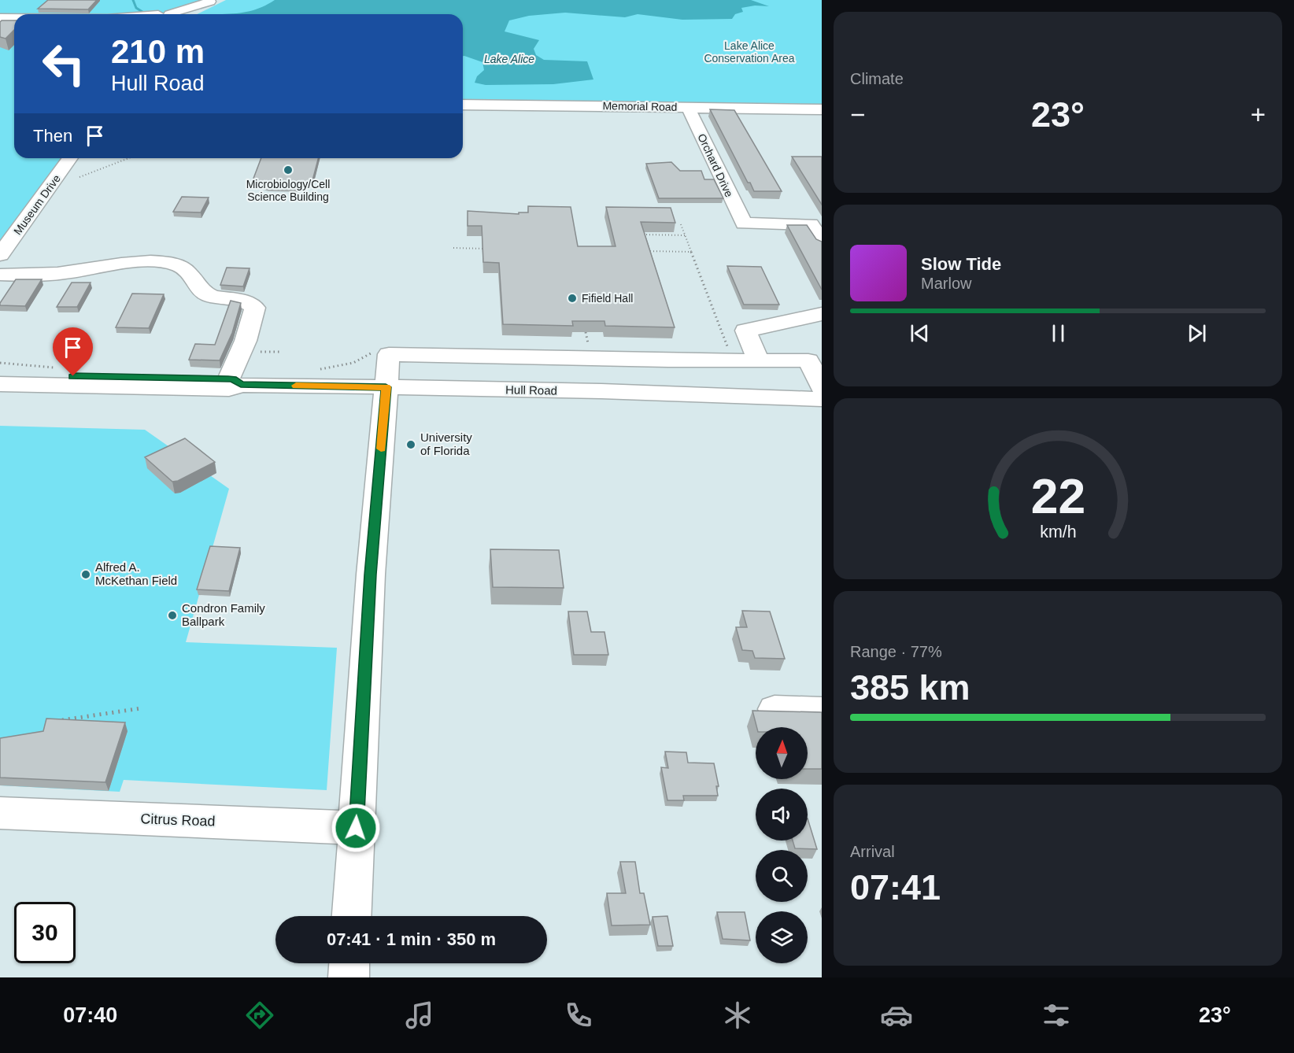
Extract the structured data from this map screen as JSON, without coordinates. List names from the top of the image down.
{
  "streets": {
    "street": [
      "Memorial Road",
      "Orchard Drive",
      "Museum Drive",
      "Hull Road",
      "Citrus Road"
    ]
  },
  "crossings": [
    ["Memorial Road", "Orchard Drive"]
  ],
  "water": ["Lake Alice"],
  "parks": ["Lake Alice Conservation Area"],
  "places": [
    "Microbiology/Cell Science Building",
    "Fifield Hall",
    "University of Florida",
    "Alfred A. McKethan Field",
    "Condron Family Ballpark"
  ],
  "north": "top",
  "page": {
    "tile": [
      "Climate",
      ["Range · 77%", "385 km"],
      ["Arrival", "07:41"]
    ],
    "turn": ["210 m", "Hull Road"],
    "heat": ["−", "23°", "+"],
    "then": "Then",
    "song": ["Slow Tide", "Marlow"],
    "limit": "30",
    "trip": "07:41 · 1 min · 350 m",
    "tabs": ["07:40", "23°"],
    "gauge": ["22", "km/h"]
  }
}
